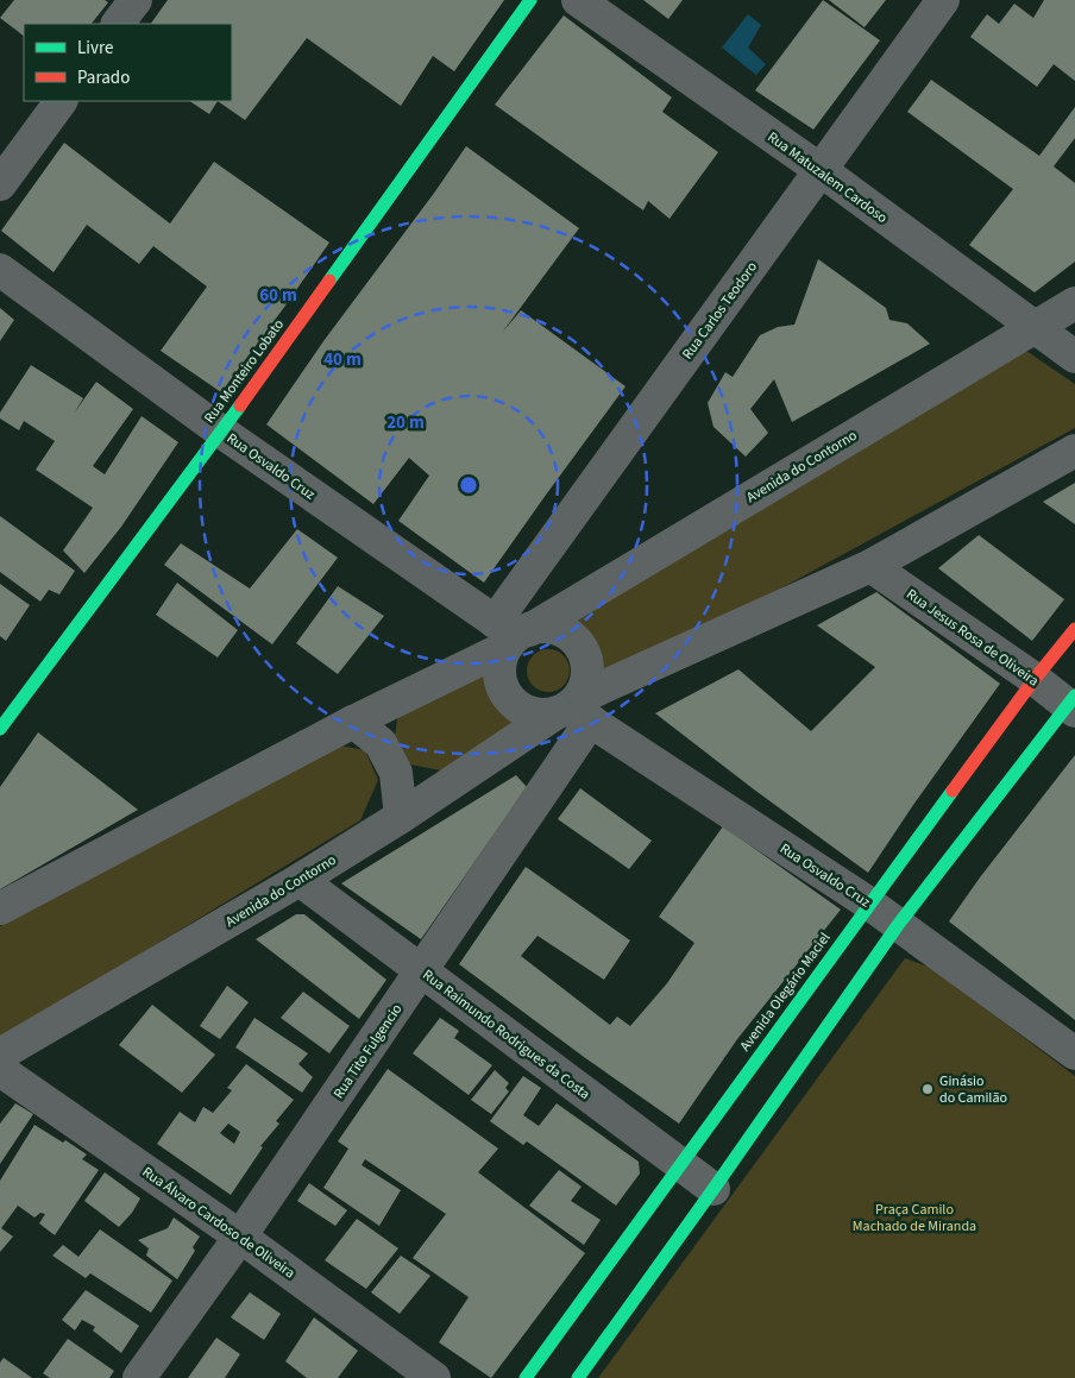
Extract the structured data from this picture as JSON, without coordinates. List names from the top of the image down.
{
  "streets": {
    "main road": ["Rua Monteiro Lobato", "Avenida Olegário Maciel"],
    "street": [
      "Rua Matuzalem Cardoso",
      "Rua Carlos Teodoro",
      "Rua Osvaldo Cruz",
      "Avenida do Contorno",
      "Rua Jesus Rosa de Oliveira",
      "Rua Raimundo Rodrigues da Costa",
      "Rua Tito Fulgencio",
      "Rua Álvaro Cardoso de Oliveira"
    ]
  },
  "crossings": [
    ["Rua Matuzalem Cardoso", "Rua Carlos Teodoro"],
    ["Rua Matuzalem Cardoso", "Avenida do Contorno"],
    ["Rua Carlos Teodoro", "Rua Osvaldo Cruz"],
    ["Rua Carlos Teodoro", "Avenida do Contorno"],
    ["Rua Carlos Teodoro", "Rua Tito Fulgencio"],
    ["Rua Monteiro Lobato", "Rua Osvaldo Cruz"],
    ["Rua Osvaldo Cruz", "Avenida do Contorno"],
    ["Rua Osvaldo Cruz", "Avenida Olegário Maciel"],
    ["Rua Osvaldo Cruz", "Rua Tito Fulgencio"],
    ["Avenida do Contorno", "Rua Jesus Rosa de Oliveira"],
    ["Avenida do Contorno", "Rua Raimundo Rodrigues da Costa"],
    ["Avenida do Contorno", "Rua Tito Fulgencio"],
    ["Rua Jesus Rosa de Oliveira", "Avenida Olegário Maciel"],
    ["Avenida Olegário Maciel", "Rua Raimundo Rodrigues da Costa"],
    ["Rua Raimundo Rodrigues da Costa", "Rua Tito Fulgencio"],
    ["Rua Tito Fulgencio", "Rua Álvaro Cardoso de Oliveira"]
  ],
  "parks": ["Praça Camilo Machado de Miranda"],
  "places": ["Ginásio do Camilão"],
  "legend": ["Livre", "Parado"],
  "rings": ["60 m", "40 m", "20 m"]
}
